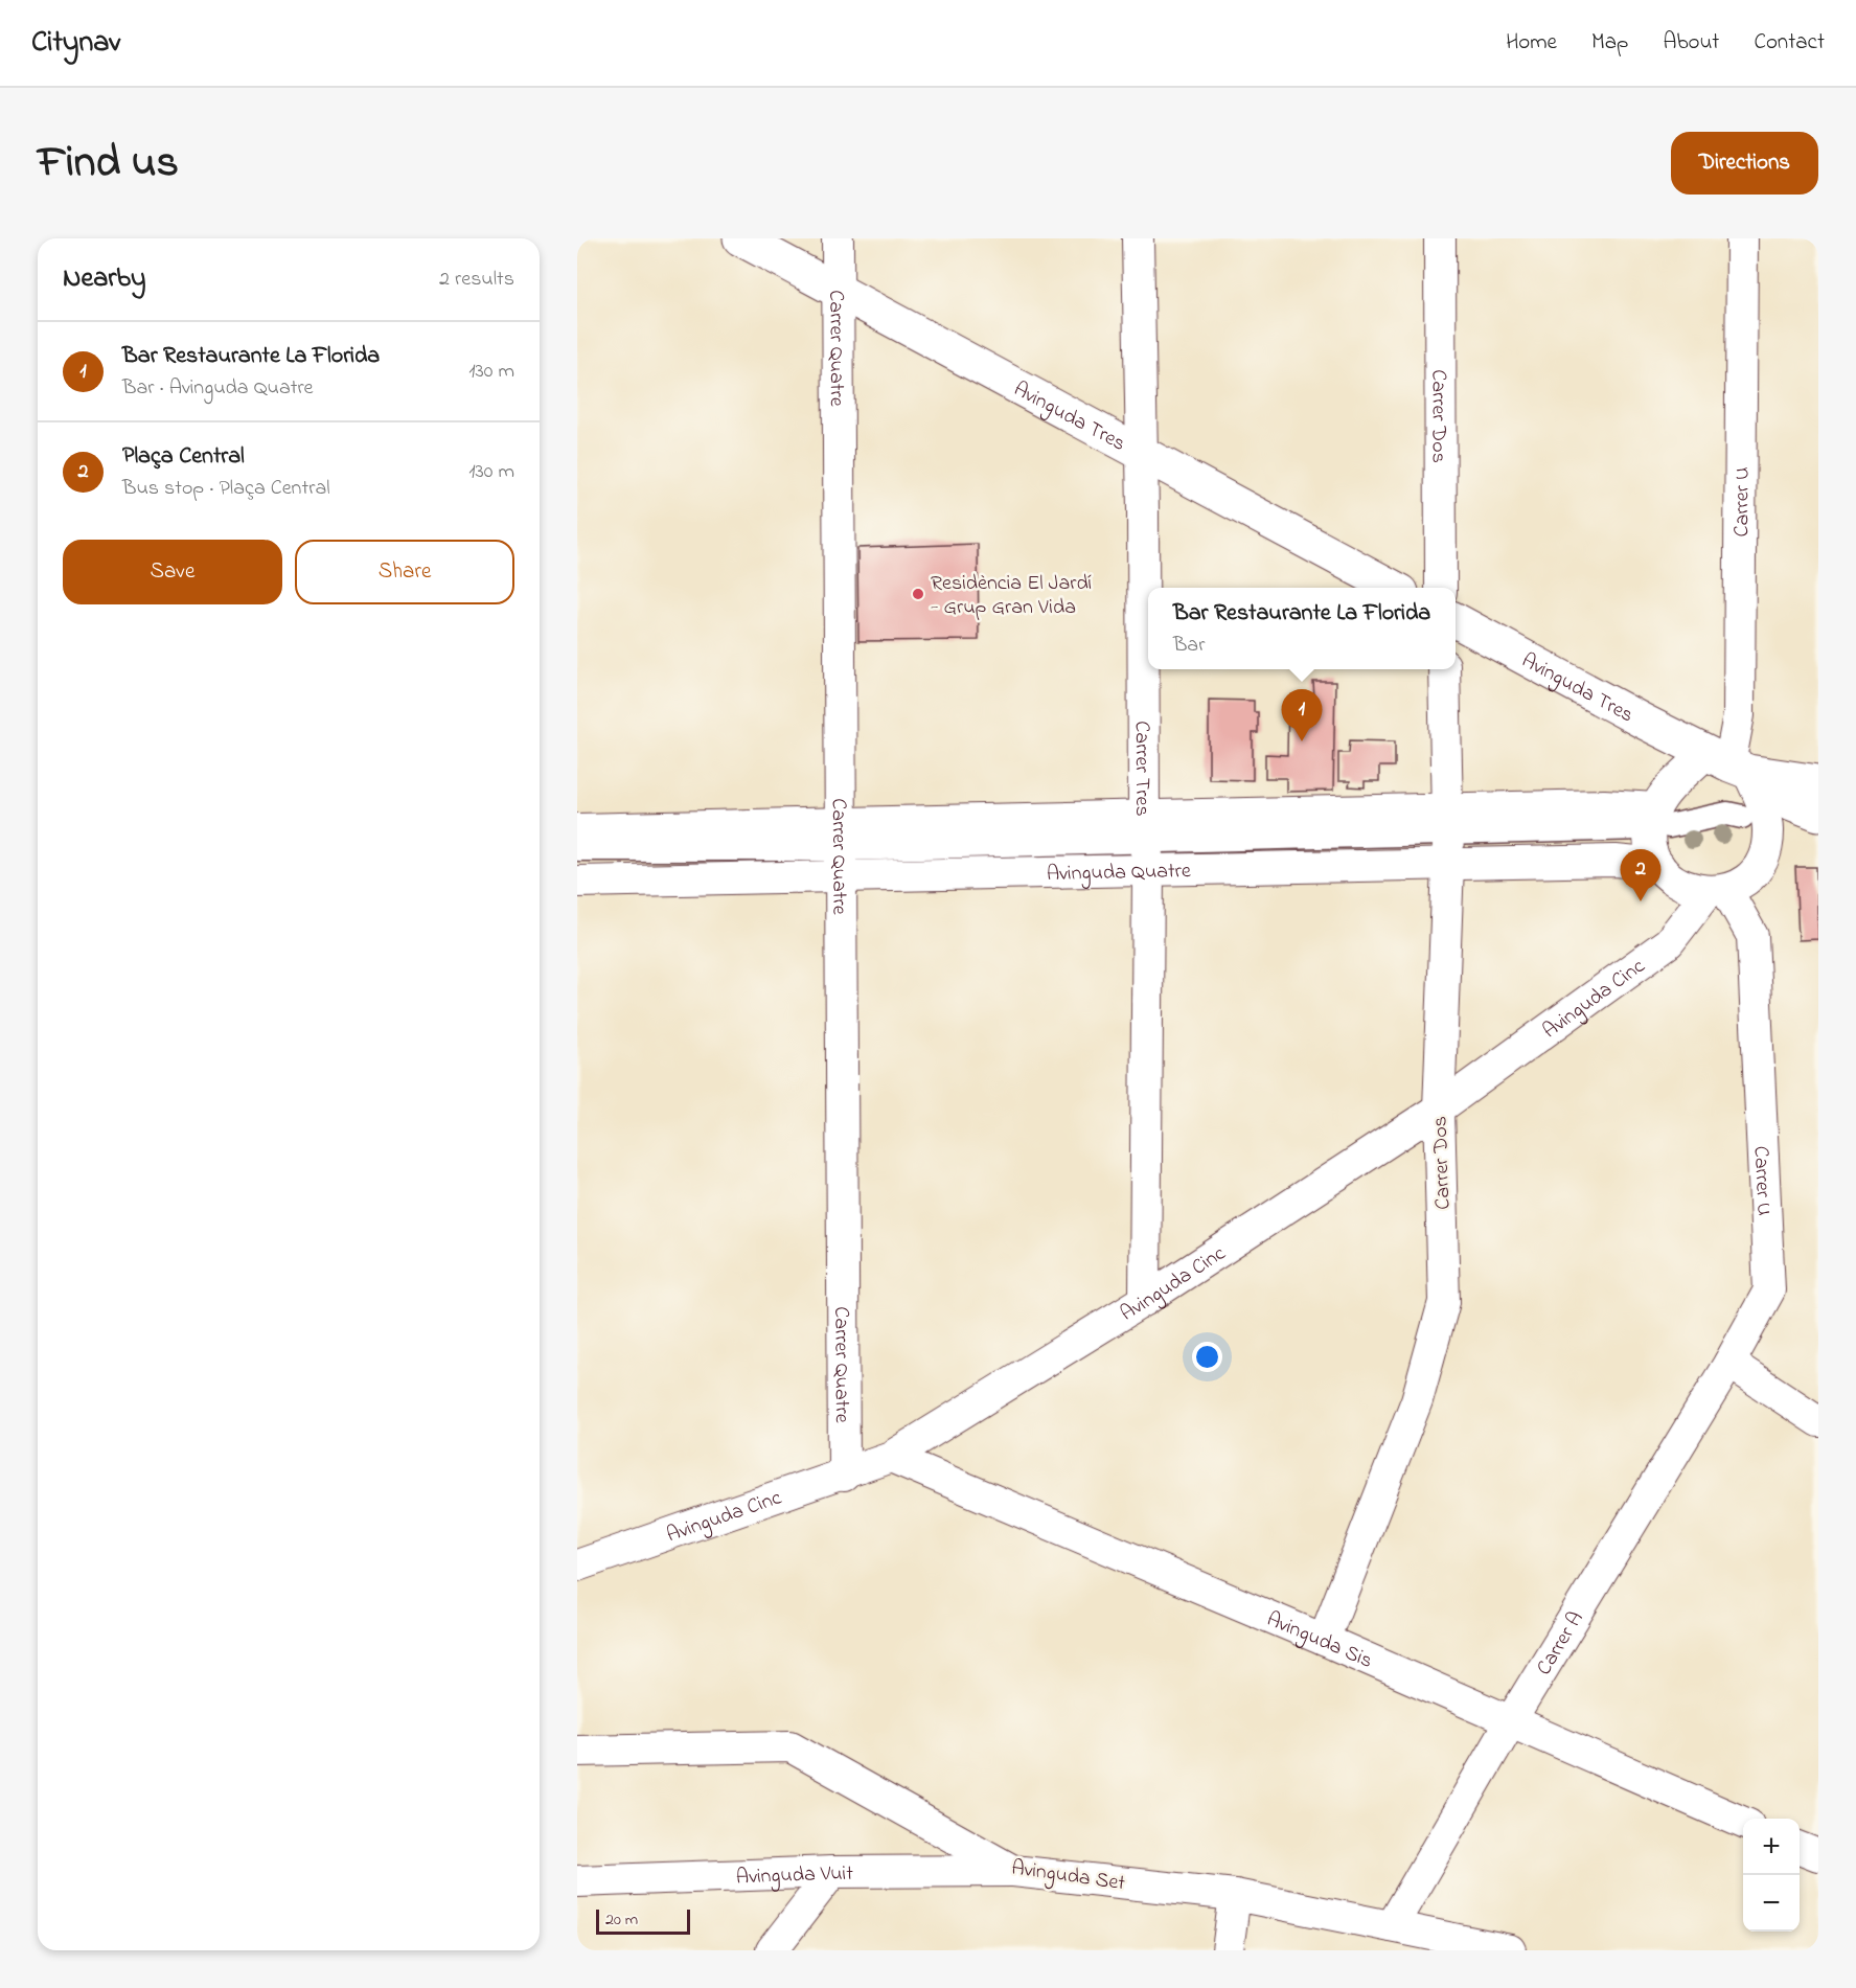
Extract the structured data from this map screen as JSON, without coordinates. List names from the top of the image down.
{
  "streets": {
    "main road": ["Avinguda Tres"],
    "street": [
      "Carrer Quatre",
      "Carrer Dos",
      "Carrer U",
      "Carrer Tres",
      "Avinguda Quatre",
      "Avinguda Cinc",
      "Avinguda Sis",
      "Carrer A",
      "Avinguda Vuit",
      "Avinguda Set"
    ]
  },
  "crossings": [
    ["Carrer Quatre", "Avinguda Tres"],
    ["Carrer Quatre", "Avinguda Quatre"],
    ["Carrer Quatre", "Avinguda Cinc"],
    ["Avinguda Tres", "Carrer U"],
    ["Avinguda Tres", "Carrer Tres"],
    ["Avinguda Tres", "Avinguda Quatre"],
    ["Avinguda Tres", "Avinguda Cinc"],
    ["Carrer Dos", "Avinguda Quatre"],
    ["Carrer Dos", "Avinguda Cinc"],
    ["Carrer Dos", "Avinguda Sis"],
    ["Carrer U", "Avinguda Quatre"],
    ["Carrer U", "Avinguda Cinc"],
    ["Carrer U", "Carrer A"],
    ["Carrer Tres", "Avinguda Quatre"],
    ["Carrer Tres", "Avinguda Cinc"],
    ["Avinguda Quatre", "Avinguda Cinc"],
    ["Avinguda Cinc", "Avinguda Sis"],
    ["Avinguda Sis", "Carrer A"],
    ["Carrer A", "Avinguda Set"],
    ["Avinguda Vuit", "Avinguda Set"]
  ],
  "places": ["Residència El Jardí - Grup Gran Vida"],
  "scale_bar": "20 m",
  "page": {
    "header": "Citynav",
    "nav": [
      "Home",
      "Map",
      "About",
      "Contact"
    ],
    "title": "Find us",
    "buttons": [
      "Directions",
      ["Save", "Share"]
    ],
    "heading": ["Nearby", "2 results"],
    "list": [
      {
        "mark": "1",
        "name": "Bar Restaurante La Florida",
        "note": "Bar · Avinguda Quatre",
        "value": "130 m"
      },
      {
        "mark": "2",
        "name": "Plaça Central",
        "note": "Bus stop · Plaça Central",
        "value": "130 m"
      }
    ],
    "popup": ["Bar Restaurante La Florida", "Bar"],
    "pins": ["1", "2"],
    "map_buttons": ["+", "−"],
    "scale": "20 m"
  }
}
